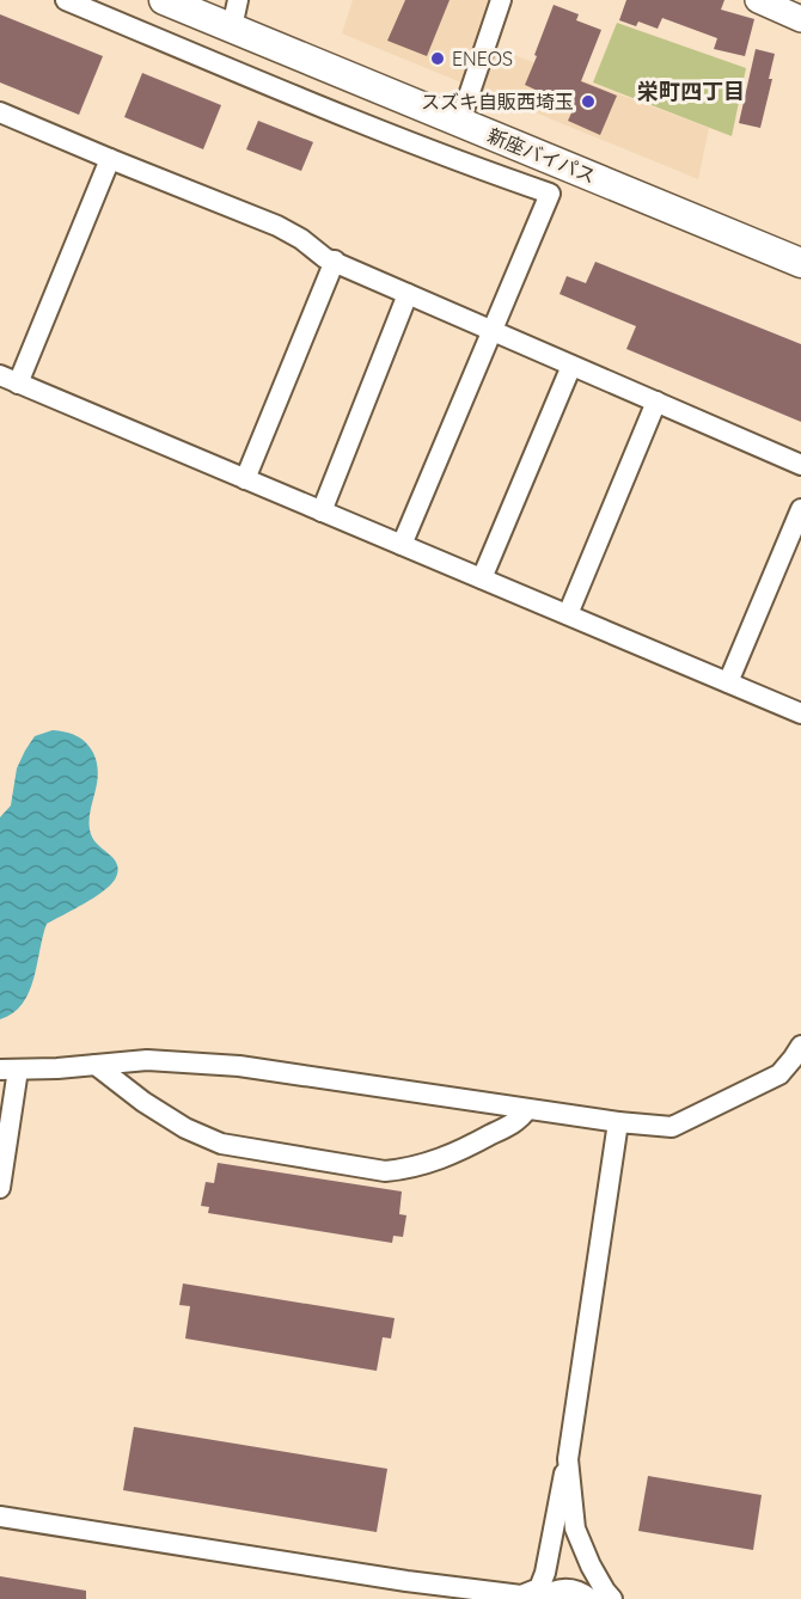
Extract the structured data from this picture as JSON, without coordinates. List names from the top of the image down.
{
  "streets": {
    "highway": ["新座バイパス"]
  },
  "districts": ["栄町四丁目"],
  "places": ["ENEOS", "スズキ自販西埼玉"]
}
